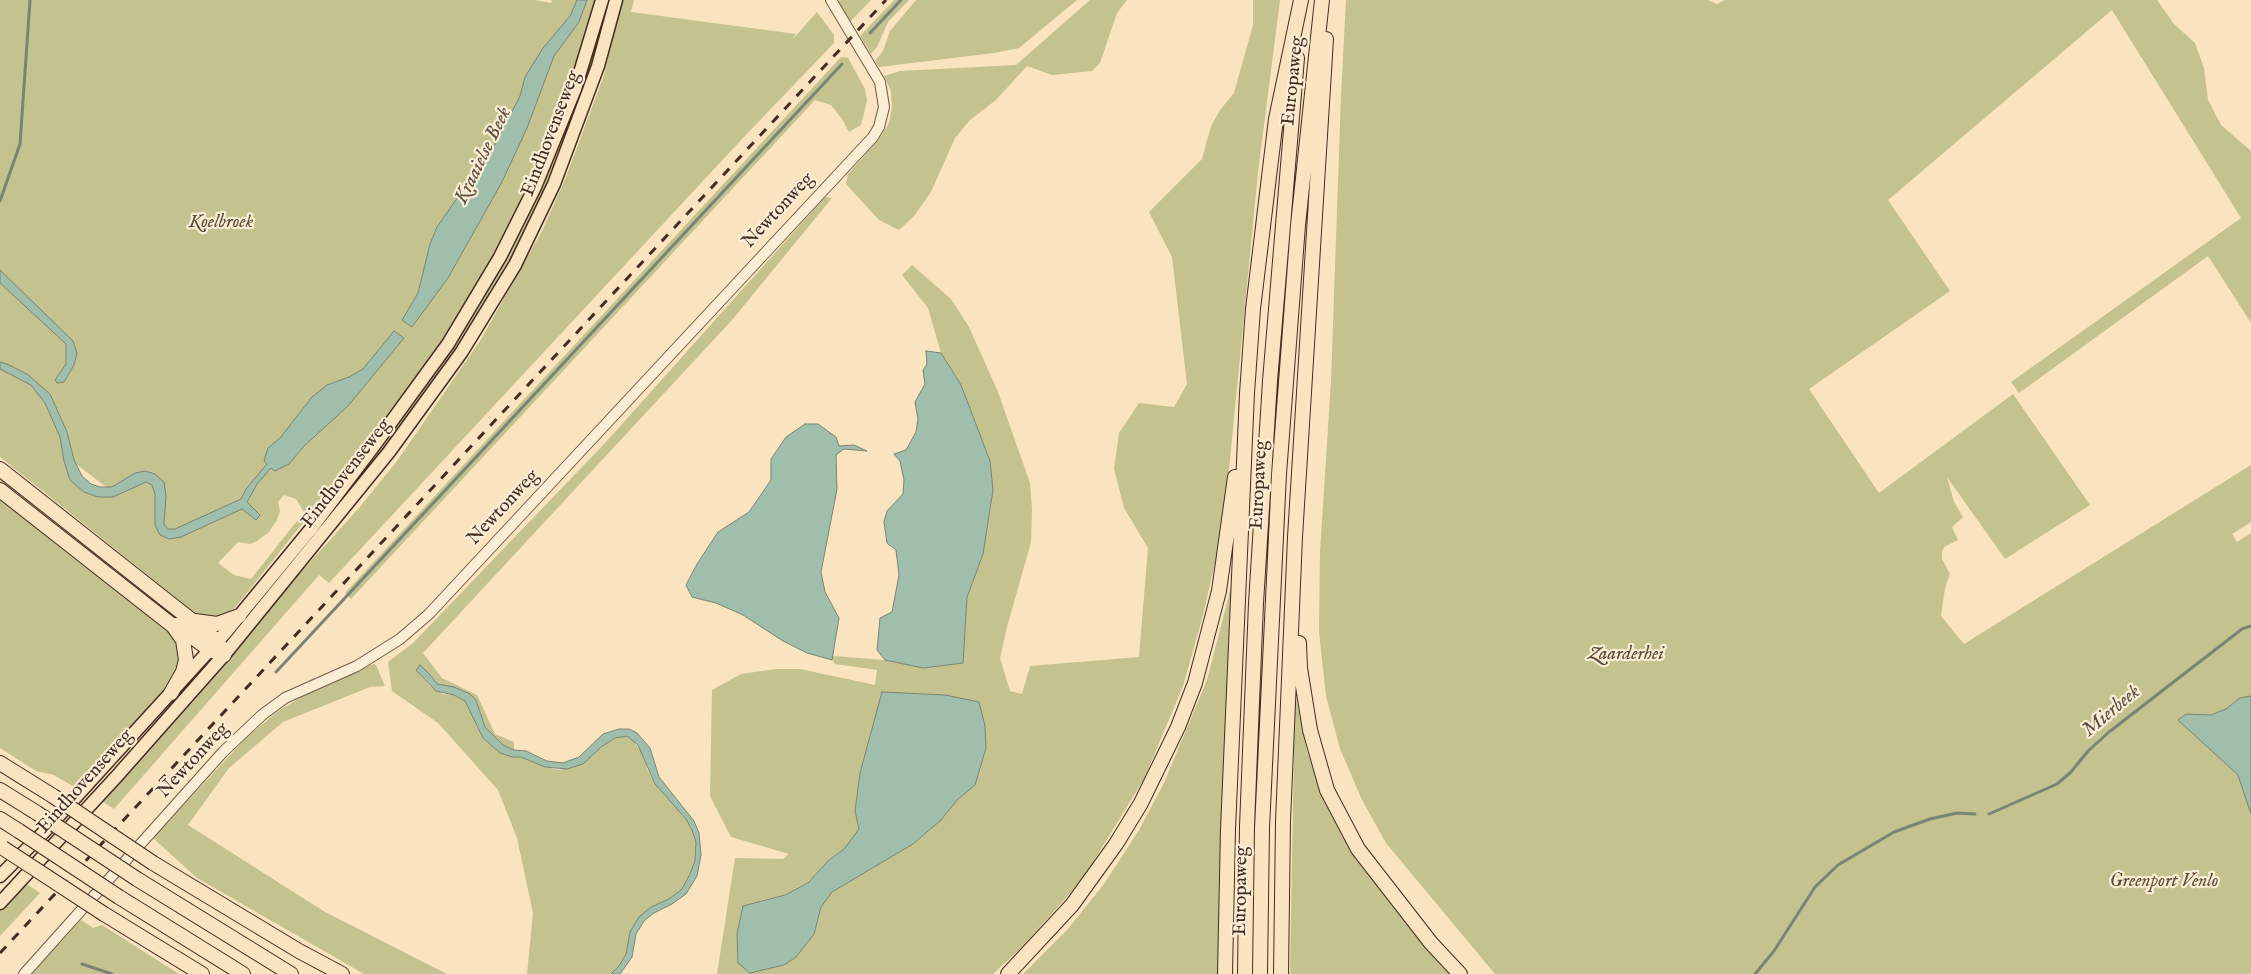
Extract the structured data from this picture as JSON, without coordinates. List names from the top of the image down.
{
  "streets": {
    "highway": ["Europaweg"],
    "main road": ["Eindhovenseweg"],
    "street": ["Newtonweg"]
  },
  "water": ["Kraaielse Beek", "Mierbeek"],
  "parks": ["Koelbroek", "Zaarderhei", "Greenport Venlo"]
}
